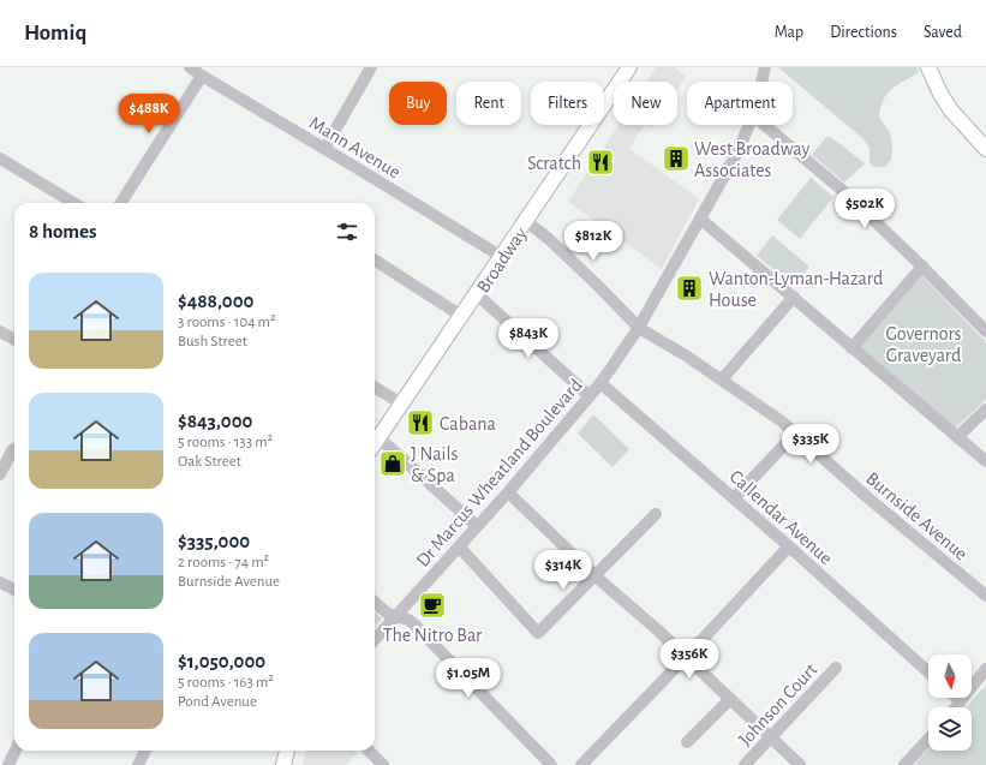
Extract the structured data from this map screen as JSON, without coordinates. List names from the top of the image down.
{
  "streets": {
    "main road": ["Broadway"],
    "street": [
      "Mann Avenue",
      "Dr Marcus Wheatland Boulevard",
      "Burnside Avenue",
      "Callendar Avenue",
      "Johnson Court"
    ]
  },
  "crossings": [
    ["Mann Avenue", "Broadway"],
    ["Broadway", "Burnside Avenue"],
    ["Dr Marcus Wheatland Boulevard", "Burnside Avenue"],
    ["Dr Marcus Wheatland Boulevard", "Callendar Avenue"]
  ],
  "parks": ["Governors Graveyard"],
  "places": {
    "building": ["West Broadway Associates", "Wanton-Lyman-Hazard House"],
    "restaurant": ["Scratch", "Cabana"],
    "shop": ["J Nails & Spa"],
    "cafe": ["The Nitro Bar"]
  },
  "north": "bottom",
  "page": {
    "header": "Homiq",
    "nav": ["Map", "Directions", "Saved"],
    "chip": [
      "Buy",
      "Rent",
      "Filters",
      "New",
      "Apartment"
    ],
    "price": [
      "$488K",
      "$502K",
      "$812K",
      "$843K",
      "$335K",
      "$314K",
      "$356K",
      "$1.05M"
    ],
    "heading": "8 homes",
    "list": [
      {
        "name": "$488,000",
        "note": "3 rooms · 104 m² · Bush Street"
      },
      {
        "name": "$843,000",
        "note": "5 rooms · 133 m² · Oak Street"
      },
      {
        "name": "$335,000",
        "note": "2 rooms · 74 m² · Burnside Avenue"
      },
      {
        "name": "$1,050,000",
        "note": "5 rooms · 163 m² · Pond Avenue"
      }
    ]
  }
}
